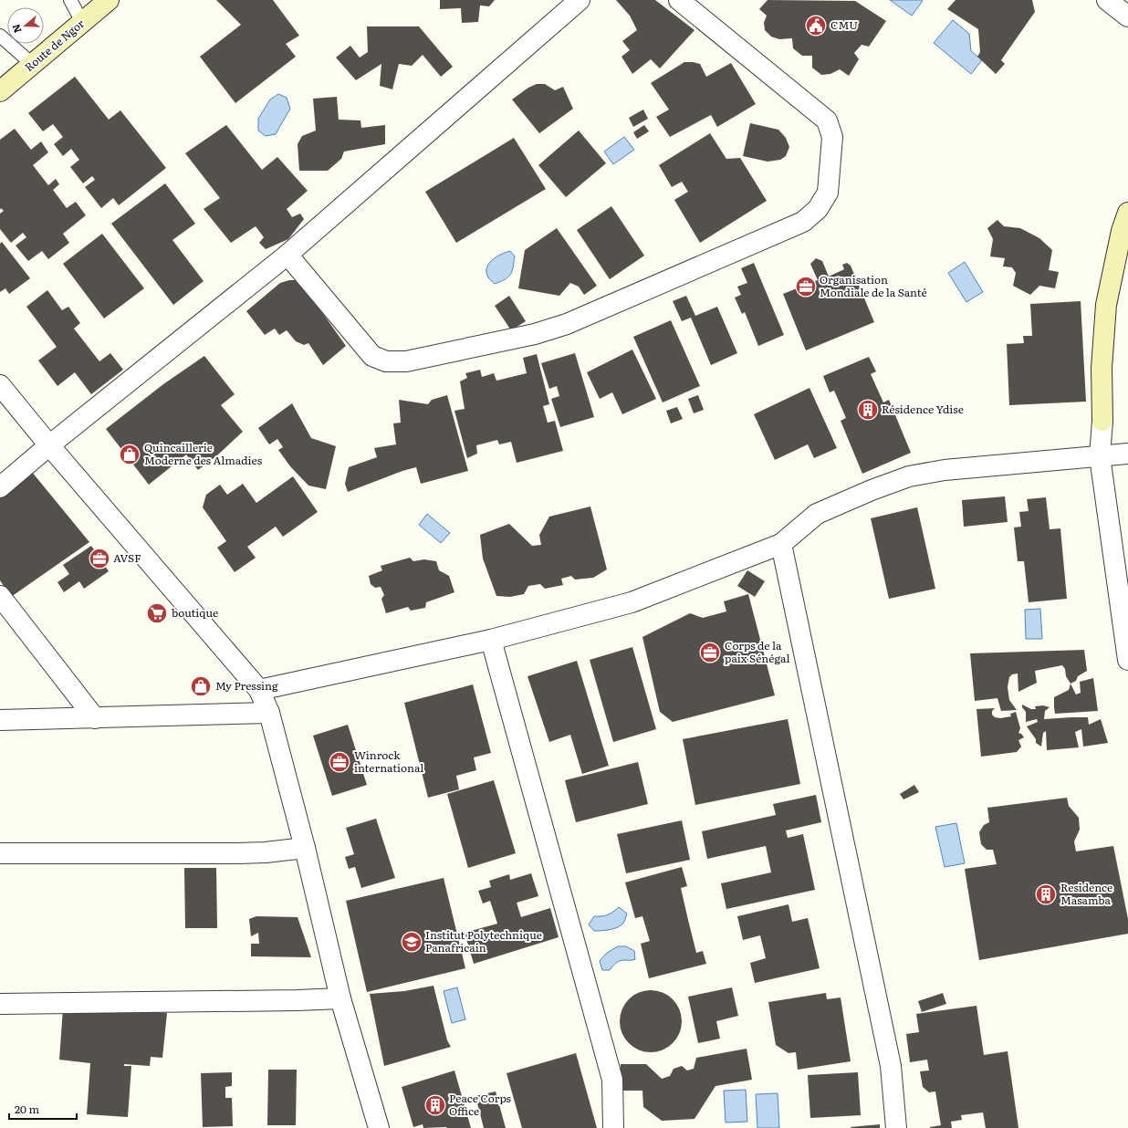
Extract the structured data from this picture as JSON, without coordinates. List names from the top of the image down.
{
  "streets": {
    "street": ["Route de Ngor"]
  },
  "places": {
    "public building": ["CMU"],
    "office": [
      "Organisation Mondiale de la Santé",
      "AVSF",
      "Corps de la paix Sénégal",
      "Winrock international"
    ],
    "building": ["Résidence Ydise", "Residence Masamba", "Peace Corps Office"],
    "shop": ["Quincaillerie Moderne des Almadies", "My Pressing"],
    "supermarket": ["boutique"],
    "school or university": ["Institut Polytechnique Panafricain"]
  },
  "scale_bar": "20 m",
  "north": "left"
}
